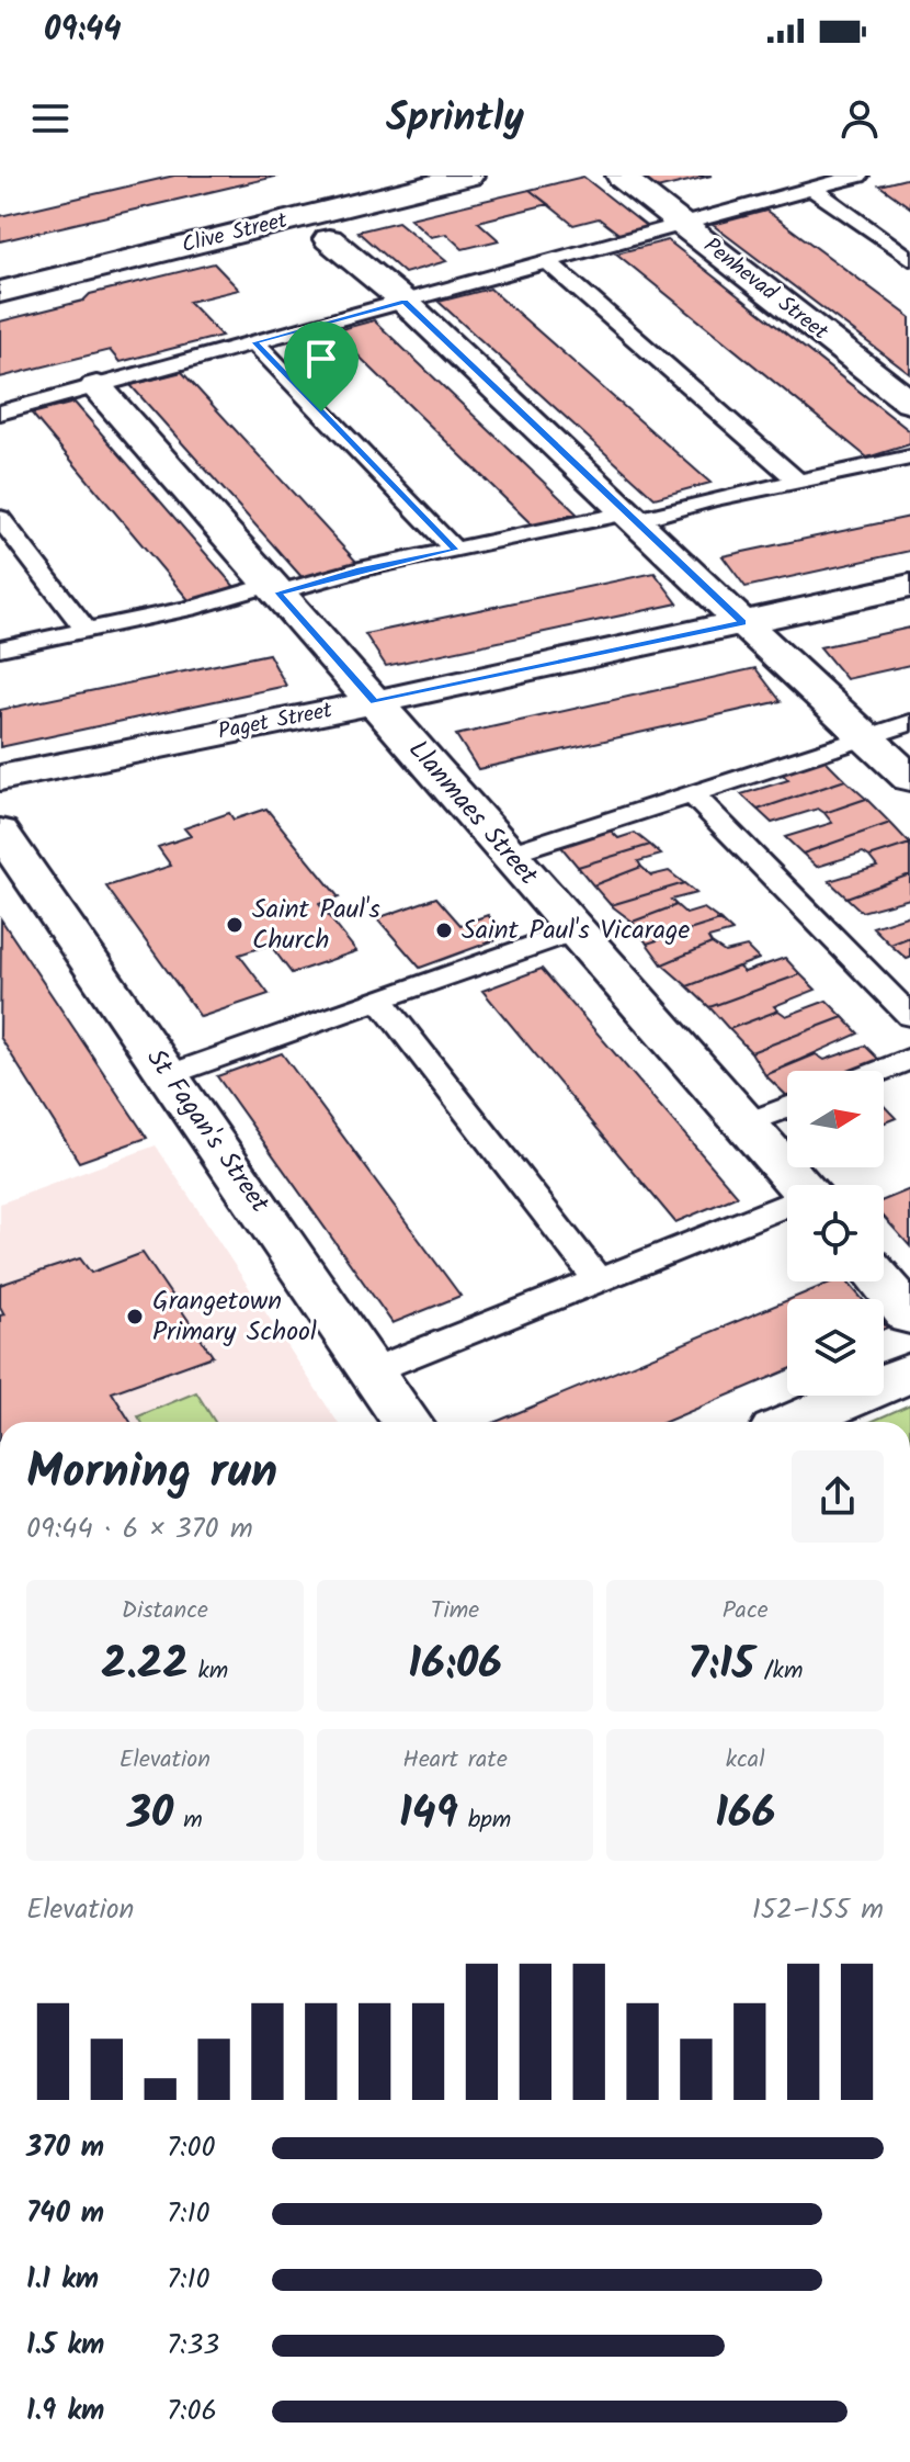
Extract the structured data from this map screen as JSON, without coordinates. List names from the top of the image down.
{
  "streets": {
    "street": [
      "Clive Street",
      "Penhevad Street",
      "Paget Street",
      "Llanmaes Street",
      "St Fagan's Street"
    ]
  },
  "crossings": [
    ["Paget Street", "Llanmaes Street"]
  ],
  "places": ["Saint Paul's Church", "Saint Paul's Vicarage", "Grangetown Primary School"],
  "north": "right",
  "page": {
    "status": "09:44",
    "header": "Sprintly",
    "heading": ["Morning run", "09:44 · 6 × 370 m"],
    "stats": [
      ["Distance", "2.22 km"],
      ["Time", "16:06"],
      ["Pace", "7:15 /km"],
      ["Elevation", "30 m"],
      ["Heart rate", "149 bpm"],
      ["kcal", "166"]
    ],
    "chart": ["Elevation", "152–155 m"],
    "list": [
      {
        "name": "370 m",
        "note": "7:00"
      },
      {
        "name": "740 m",
        "note": "7:10"
      },
      {
        "name": "1.1 km",
        "note": "7:10"
      },
      {
        "name": "1.5 km",
        "note": "7:33"
      },
      {
        "name": "1.9 km",
        "note": "7:06"
      }
    ]
  }
}
